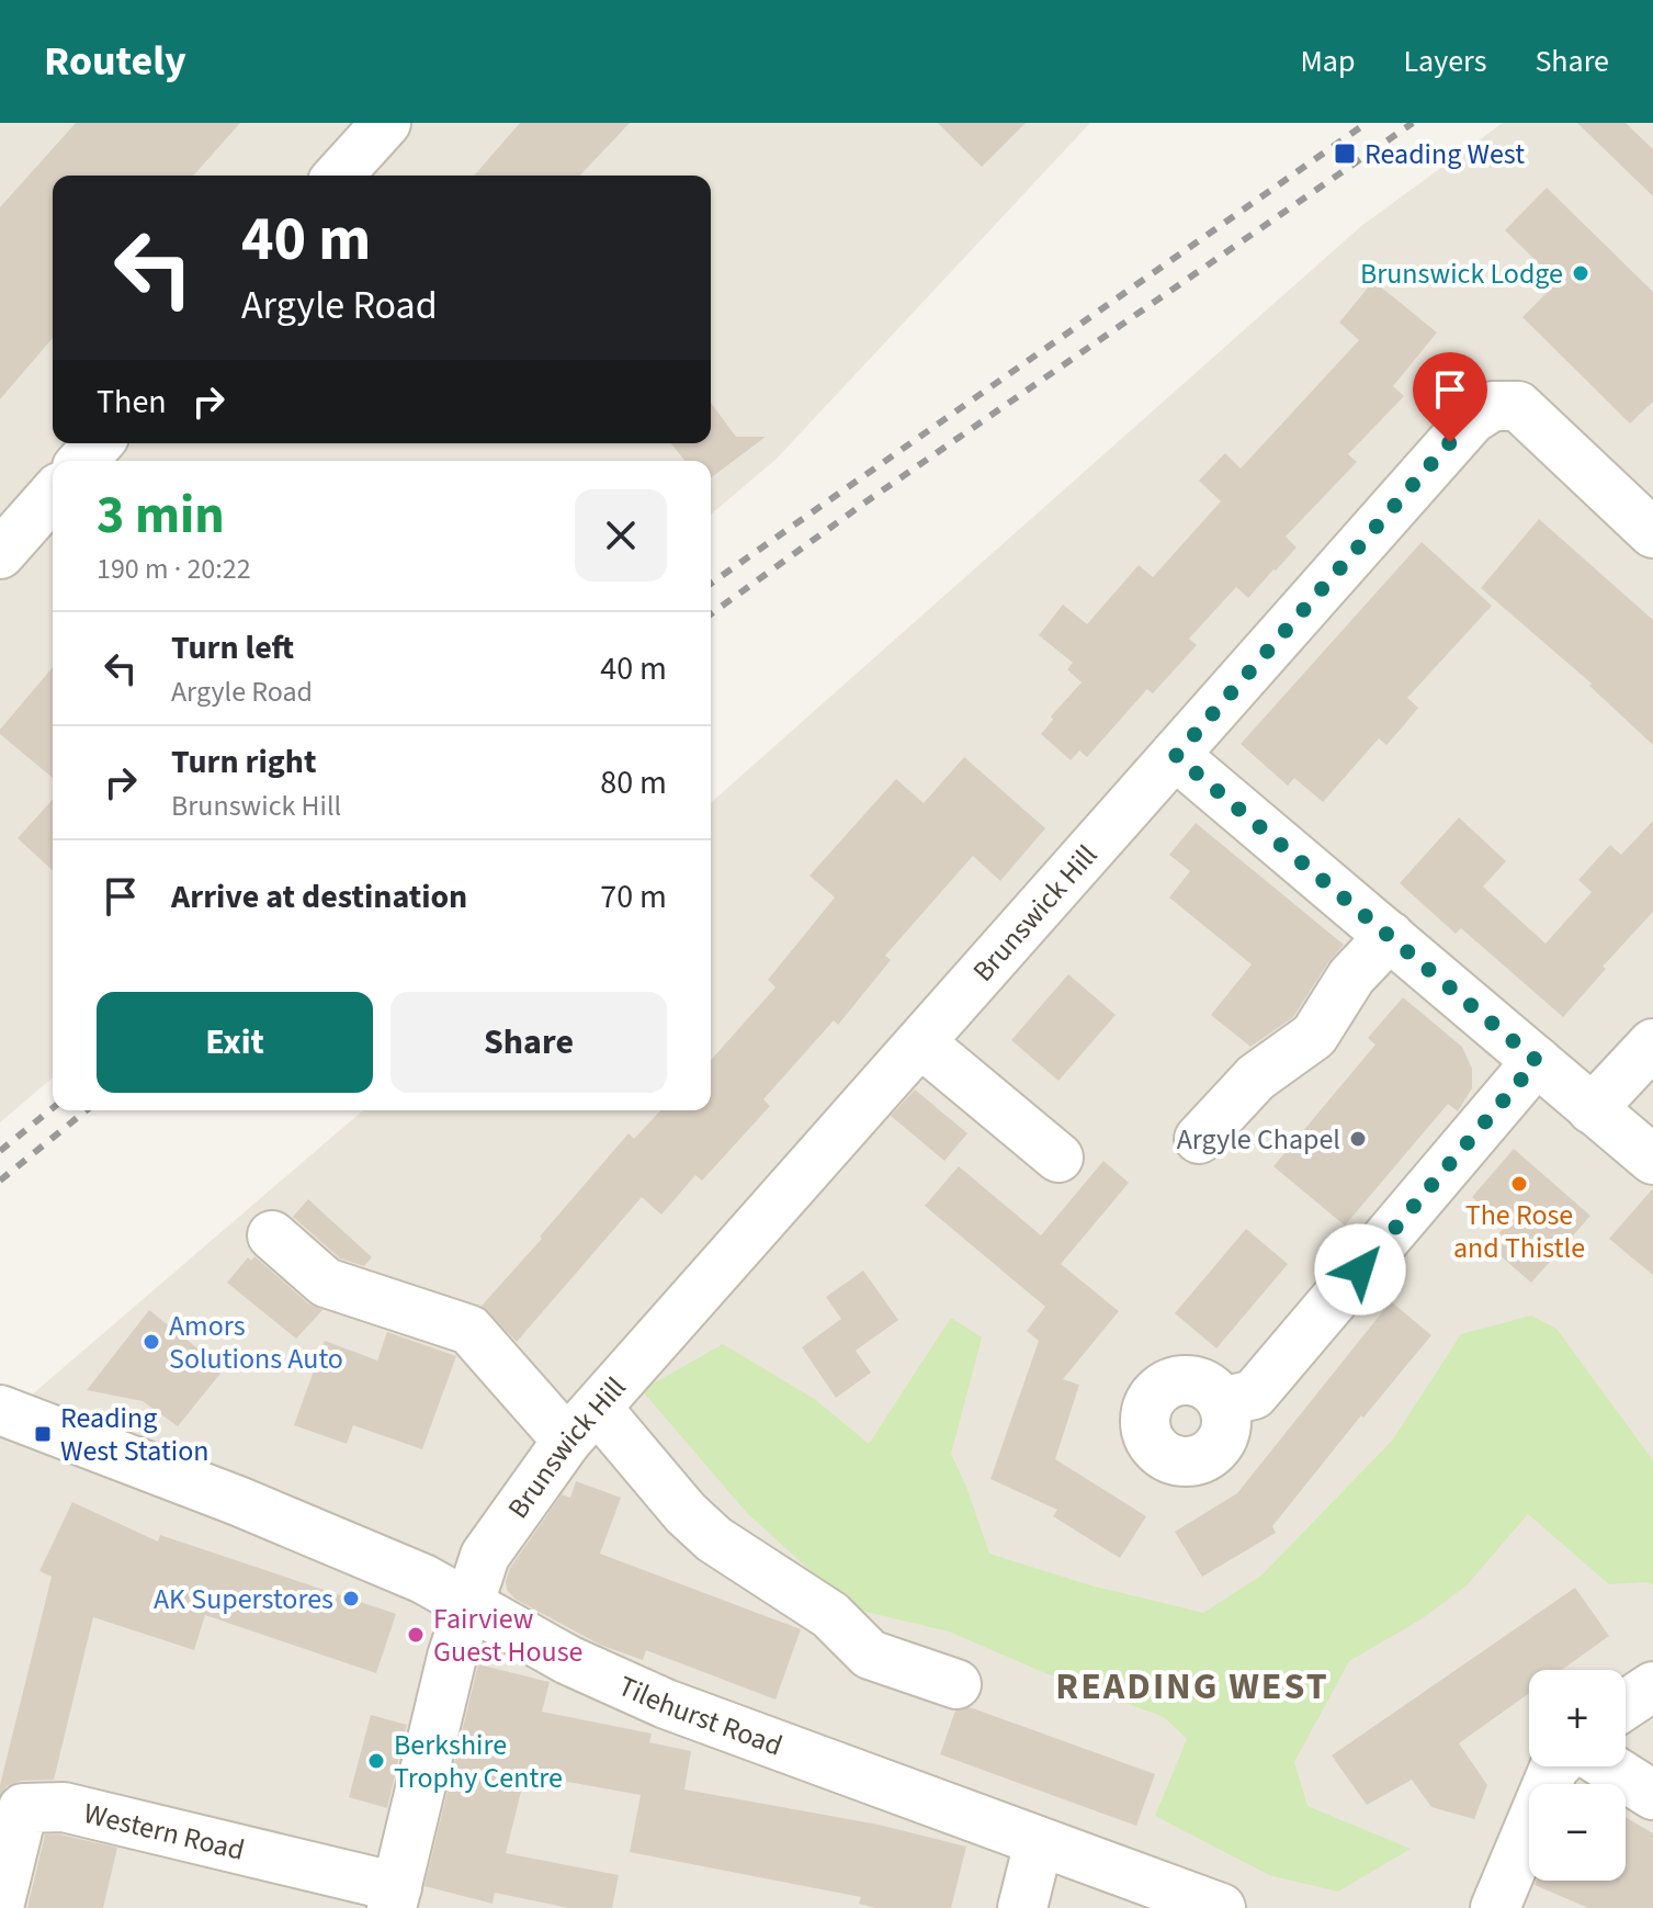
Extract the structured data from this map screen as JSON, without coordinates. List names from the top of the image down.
{
  "streets": {
    "street": ["Brunswick Hill", "Tilehurst Road", "Western Road"]
  },
  "crossings": [
    ["Brunswick Hill", "Tilehurst Road"],
    ["Brunswick Hill", "Western Road"]
  ],
  "districts": ["READING WEST"],
  "places": {
    "transit": ["Reading West", "Reading West Station"],
    "other": [
      "Brunswick Lodge",
      "Argyle Chapel",
      "The Rose and Thistle",
      "Amors Solutions Auto",
      "AK Superstores",
      "Fairview Guest House",
      "Berkshire Trophy Centre"
    ]
  },
  "page": {
    "header": "Routely",
    "nav": ["Map", "Layers", "Share"],
    "turn": ["40 m", "Argyle Road"],
    "then": "Then",
    "heading": ["3 min", "190 m · 20:22"],
    "list": [
      {
        "name": "Turn left",
        "note": "Argyle Road",
        "value": "40 m"
      },
      {
        "name": "Turn right",
        "note": "Brunswick Hill",
        "value": "80 m"
      },
      {
        "name": "Arrive at destination",
        "value": "70 m"
      }
    ],
    "buttons": ["Exit", "Share"],
    "map_buttons": ["+", "−"]
  }
}
